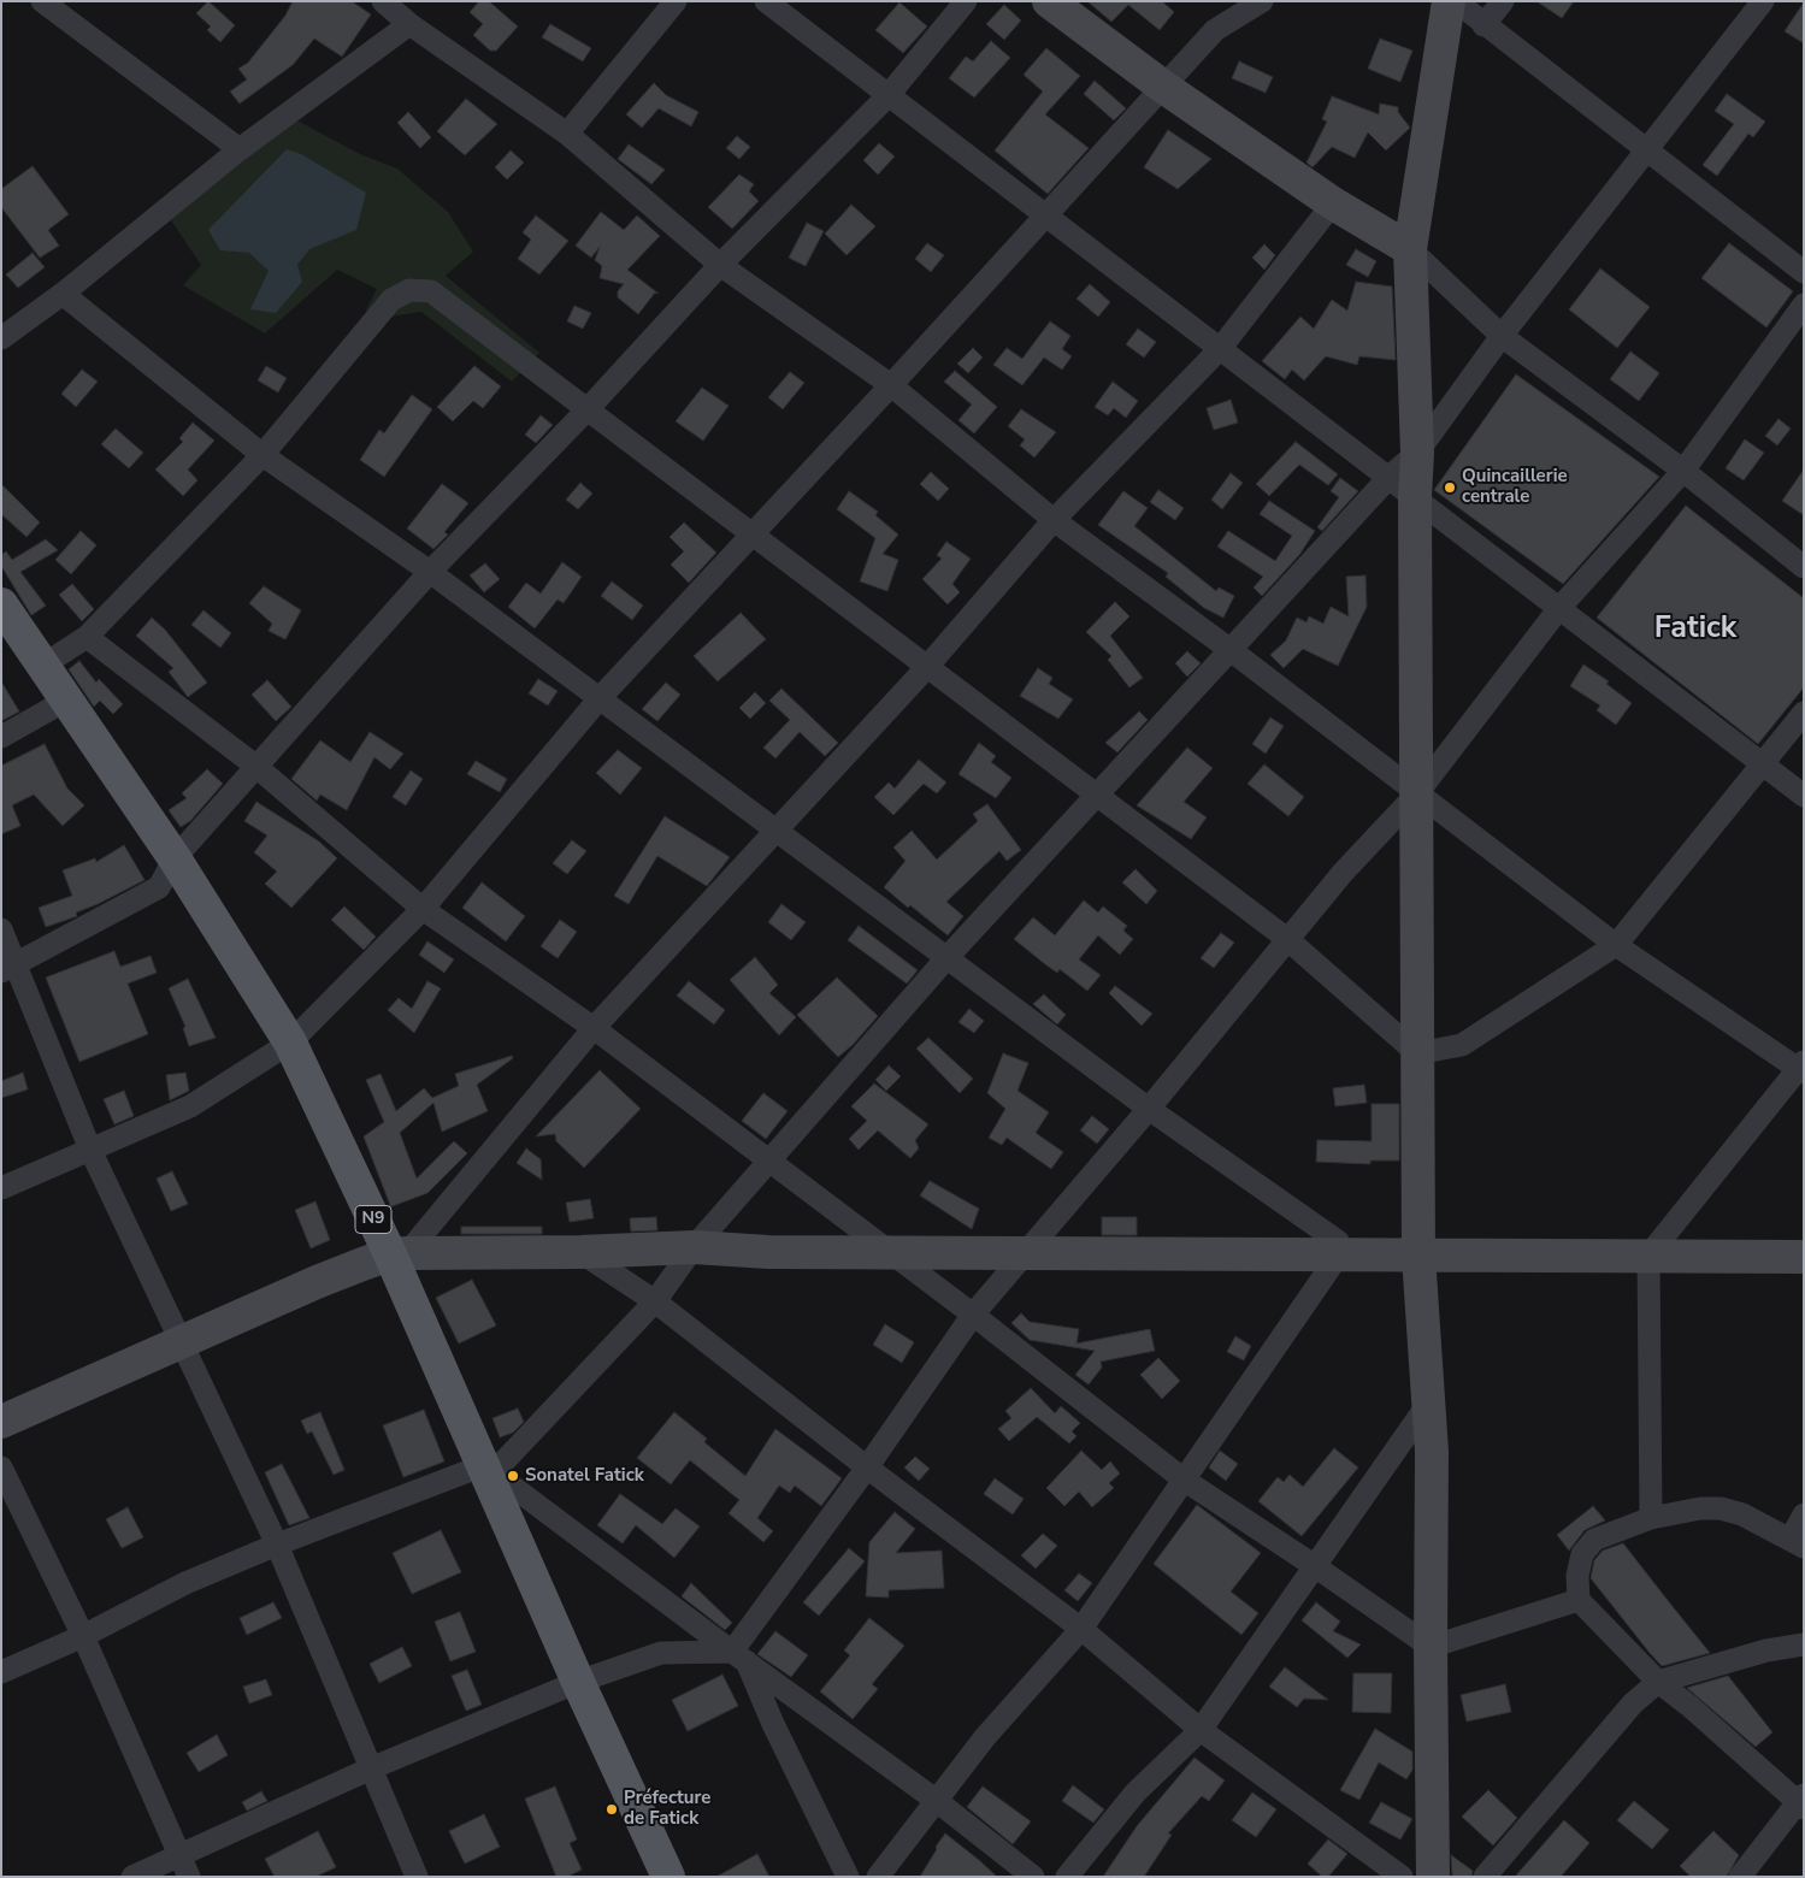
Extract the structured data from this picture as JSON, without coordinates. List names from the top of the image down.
{
  "streets": {
    "main road": ["N9"]
  },
  "districts": ["Fatick"],
  "places": ["Quincaillerie centrale", "Sonatel Fatick", "Préfecture de Fatick"]
}
